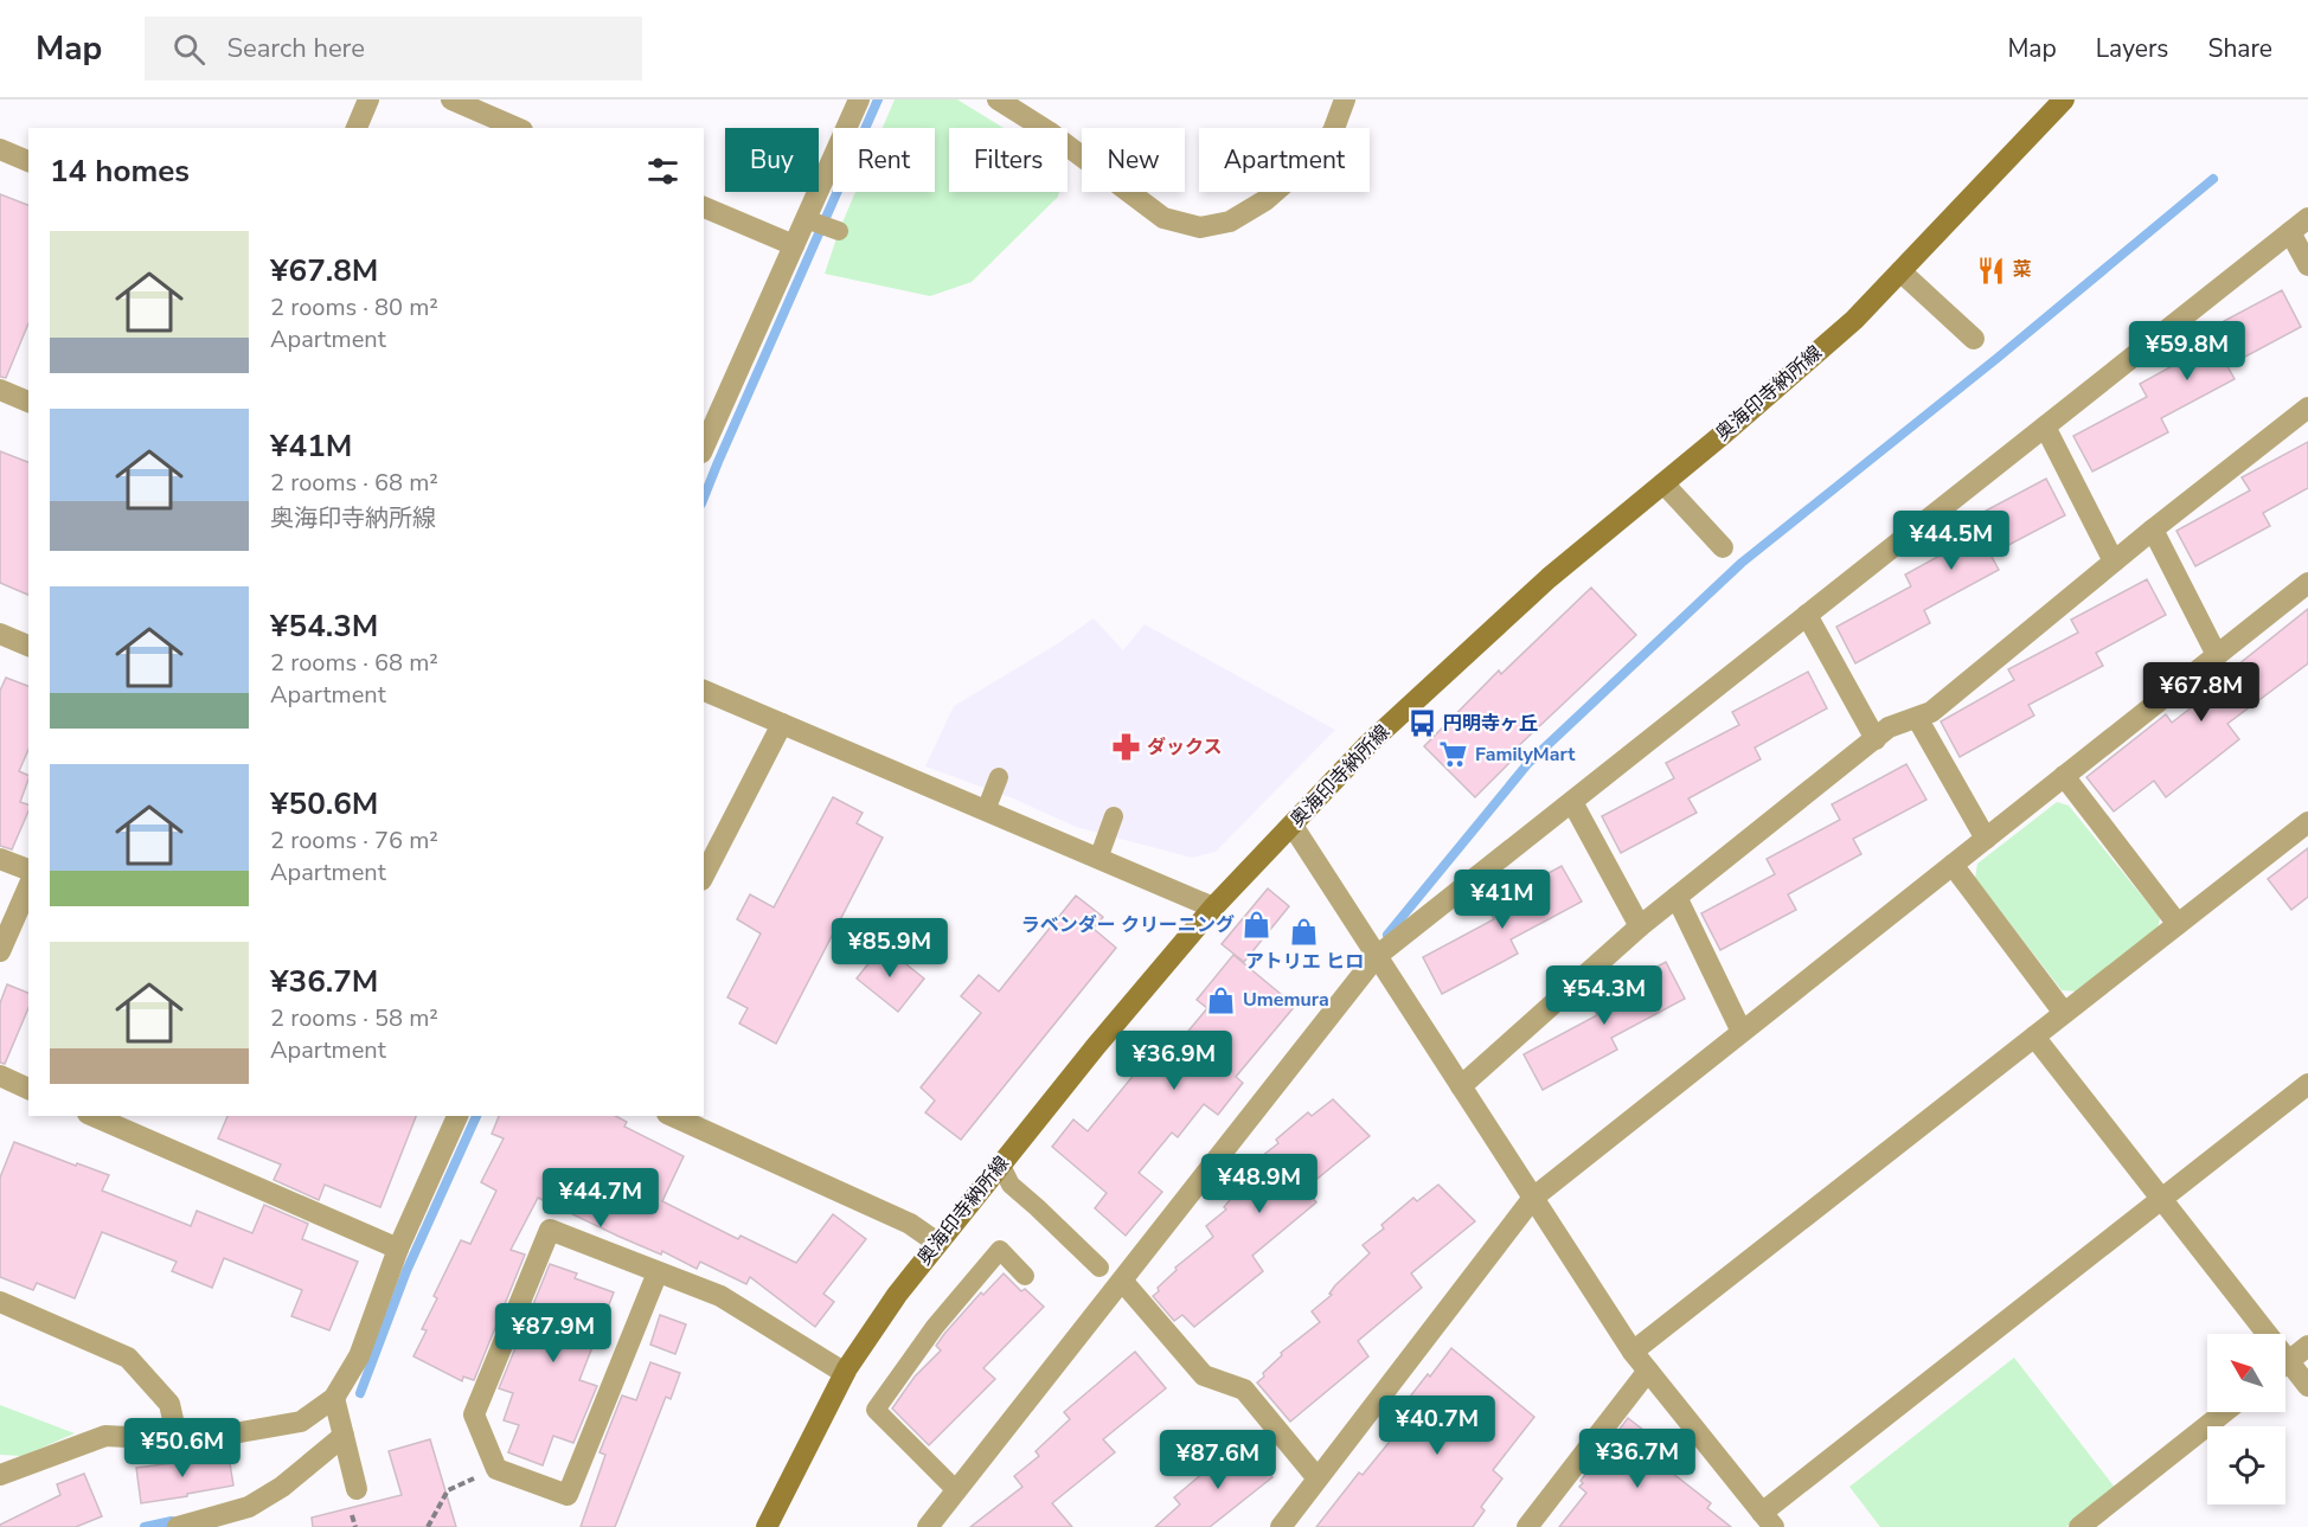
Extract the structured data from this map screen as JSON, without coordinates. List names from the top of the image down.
{
  "streets": {
    "main road": ["奥海印寺納所線"]
  },
  "places": {
    "restaurant": ["菜"],
    "bus stop": ["円明寺ヶ丘"],
    "pharmacy": ["ダックス"],
    "supermarket": ["FamilyMart"],
    "shop": ["ラベンダー クリーニング", "アトリエ ヒロ", "Umemura"]
  },
  "north": "top left",
  "page": {
    "header": "Map",
    "search": "Search here",
    "nav": ["Map", "Layers", "Share"],
    "chip": [
      "Buy",
      "Rent",
      "Filters",
      "New",
      "Apartment"
    ],
    "heading": "14 homes",
    "list": [
      {
        "name": "¥67.8M",
        "note": "2 rooms · 80 m² · Apartment"
      },
      {
        "name": "¥41M",
        "note": "2 rooms · 68 m² · 奥海印寺納所線"
      },
      {
        "name": "¥54.3M",
        "note": "2 rooms · 68 m² · Apartment"
      },
      {
        "name": "¥50.6M",
        "note": "2 rooms · 76 m² · Apartment"
      },
      {
        "name": "¥36.7M",
        "note": "2 rooms · 58 m² · Apartment"
      }
    ],
    "price": [
      "¥59.8M",
      "¥44.5M",
      "¥67.8M",
      "¥41M",
      "¥85.9M",
      "¥54.3M",
      "¥36.9M",
      "¥48.9M",
      "¥44.7M",
      "¥87.9M",
      "¥40.7M",
      "¥50.6M",
      "¥36.7M",
      "¥87.6M"
    ]
  }
}
